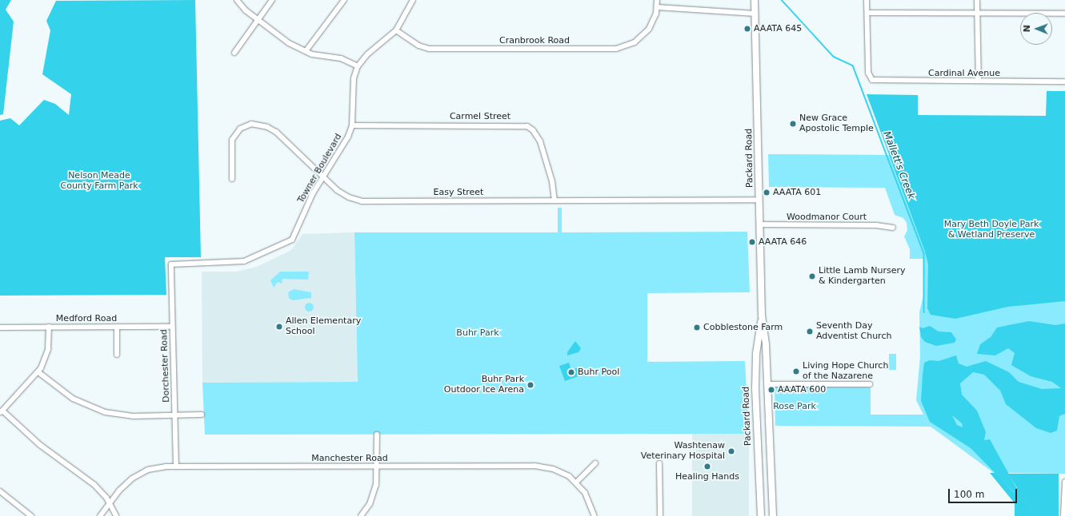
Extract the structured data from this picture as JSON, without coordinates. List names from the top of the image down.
{
  "streets": {
    "main road": ["Packard Road"],
    "street": [
      "Cranbrook Road",
      "Cardinal Avenue",
      "Carmel Street",
      "Towner Boulevard",
      "Easy Street",
      "Woodmanor Court",
      "Medford Road",
      "Dorchester Road",
      "Manchester Road"
    ]
  },
  "crossings": [
    ["Cranbrook Road", "Towner Boulevard"],
    ["Carmel Street", "Towner Boulevard"],
    ["Carmel Street", "Easy Street"],
    ["Packard Road", "Easy Street"],
    ["Packard Road", "Woodmanor Court"],
    ["Towner Boulevard", "Easy Street"],
    ["Towner Boulevard", "Dorchester Road"],
    ["Medford Road", "Dorchester Road"],
    ["Dorchester Road", "Manchester Road"]
  ],
  "water": ["Mallett's Creek"],
  "parks": [
    "Nelson Meade County Farm Park",
    "Mary Beth Doyle Park & Wetland Preserve",
    "Buhr Park",
    "Rose Park"
  ],
  "places": [
    "AAATA 645",
    "New Grace Apostolic Temple",
    "AAATA 601",
    "AAATA 646",
    "Little Lamb Nursery & Kindergarten",
    "Allen Elementary School",
    "Cobblestone Farm",
    "Seventh Day Adventist Church",
    "Living Hope Church of the Nazarene",
    "Buhr Pool",
    "Buhr Park Outdoor Ice Arena",
    "AAATA 600",
    "Washtenaw Veterinary Hospital",
    "Healing Hands"
  ],
  "scale_bar": "100 m",
  "north": "left"
}
